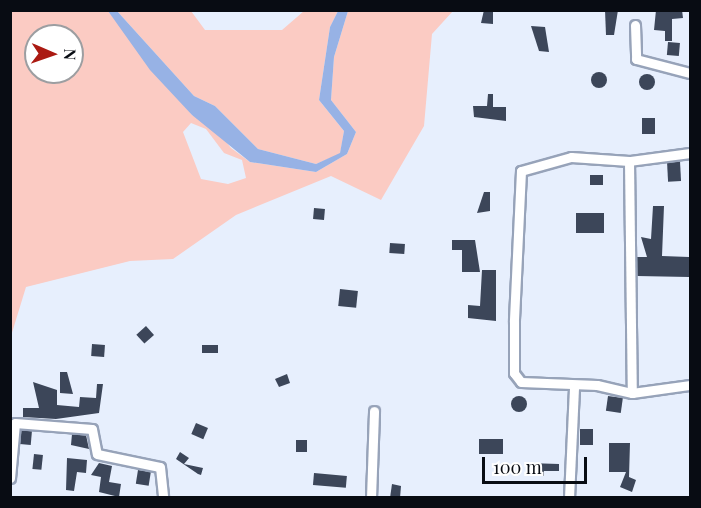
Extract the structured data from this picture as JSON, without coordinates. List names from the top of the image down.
{
  "scale_bar": "100 m",
  "north": "right"
}
